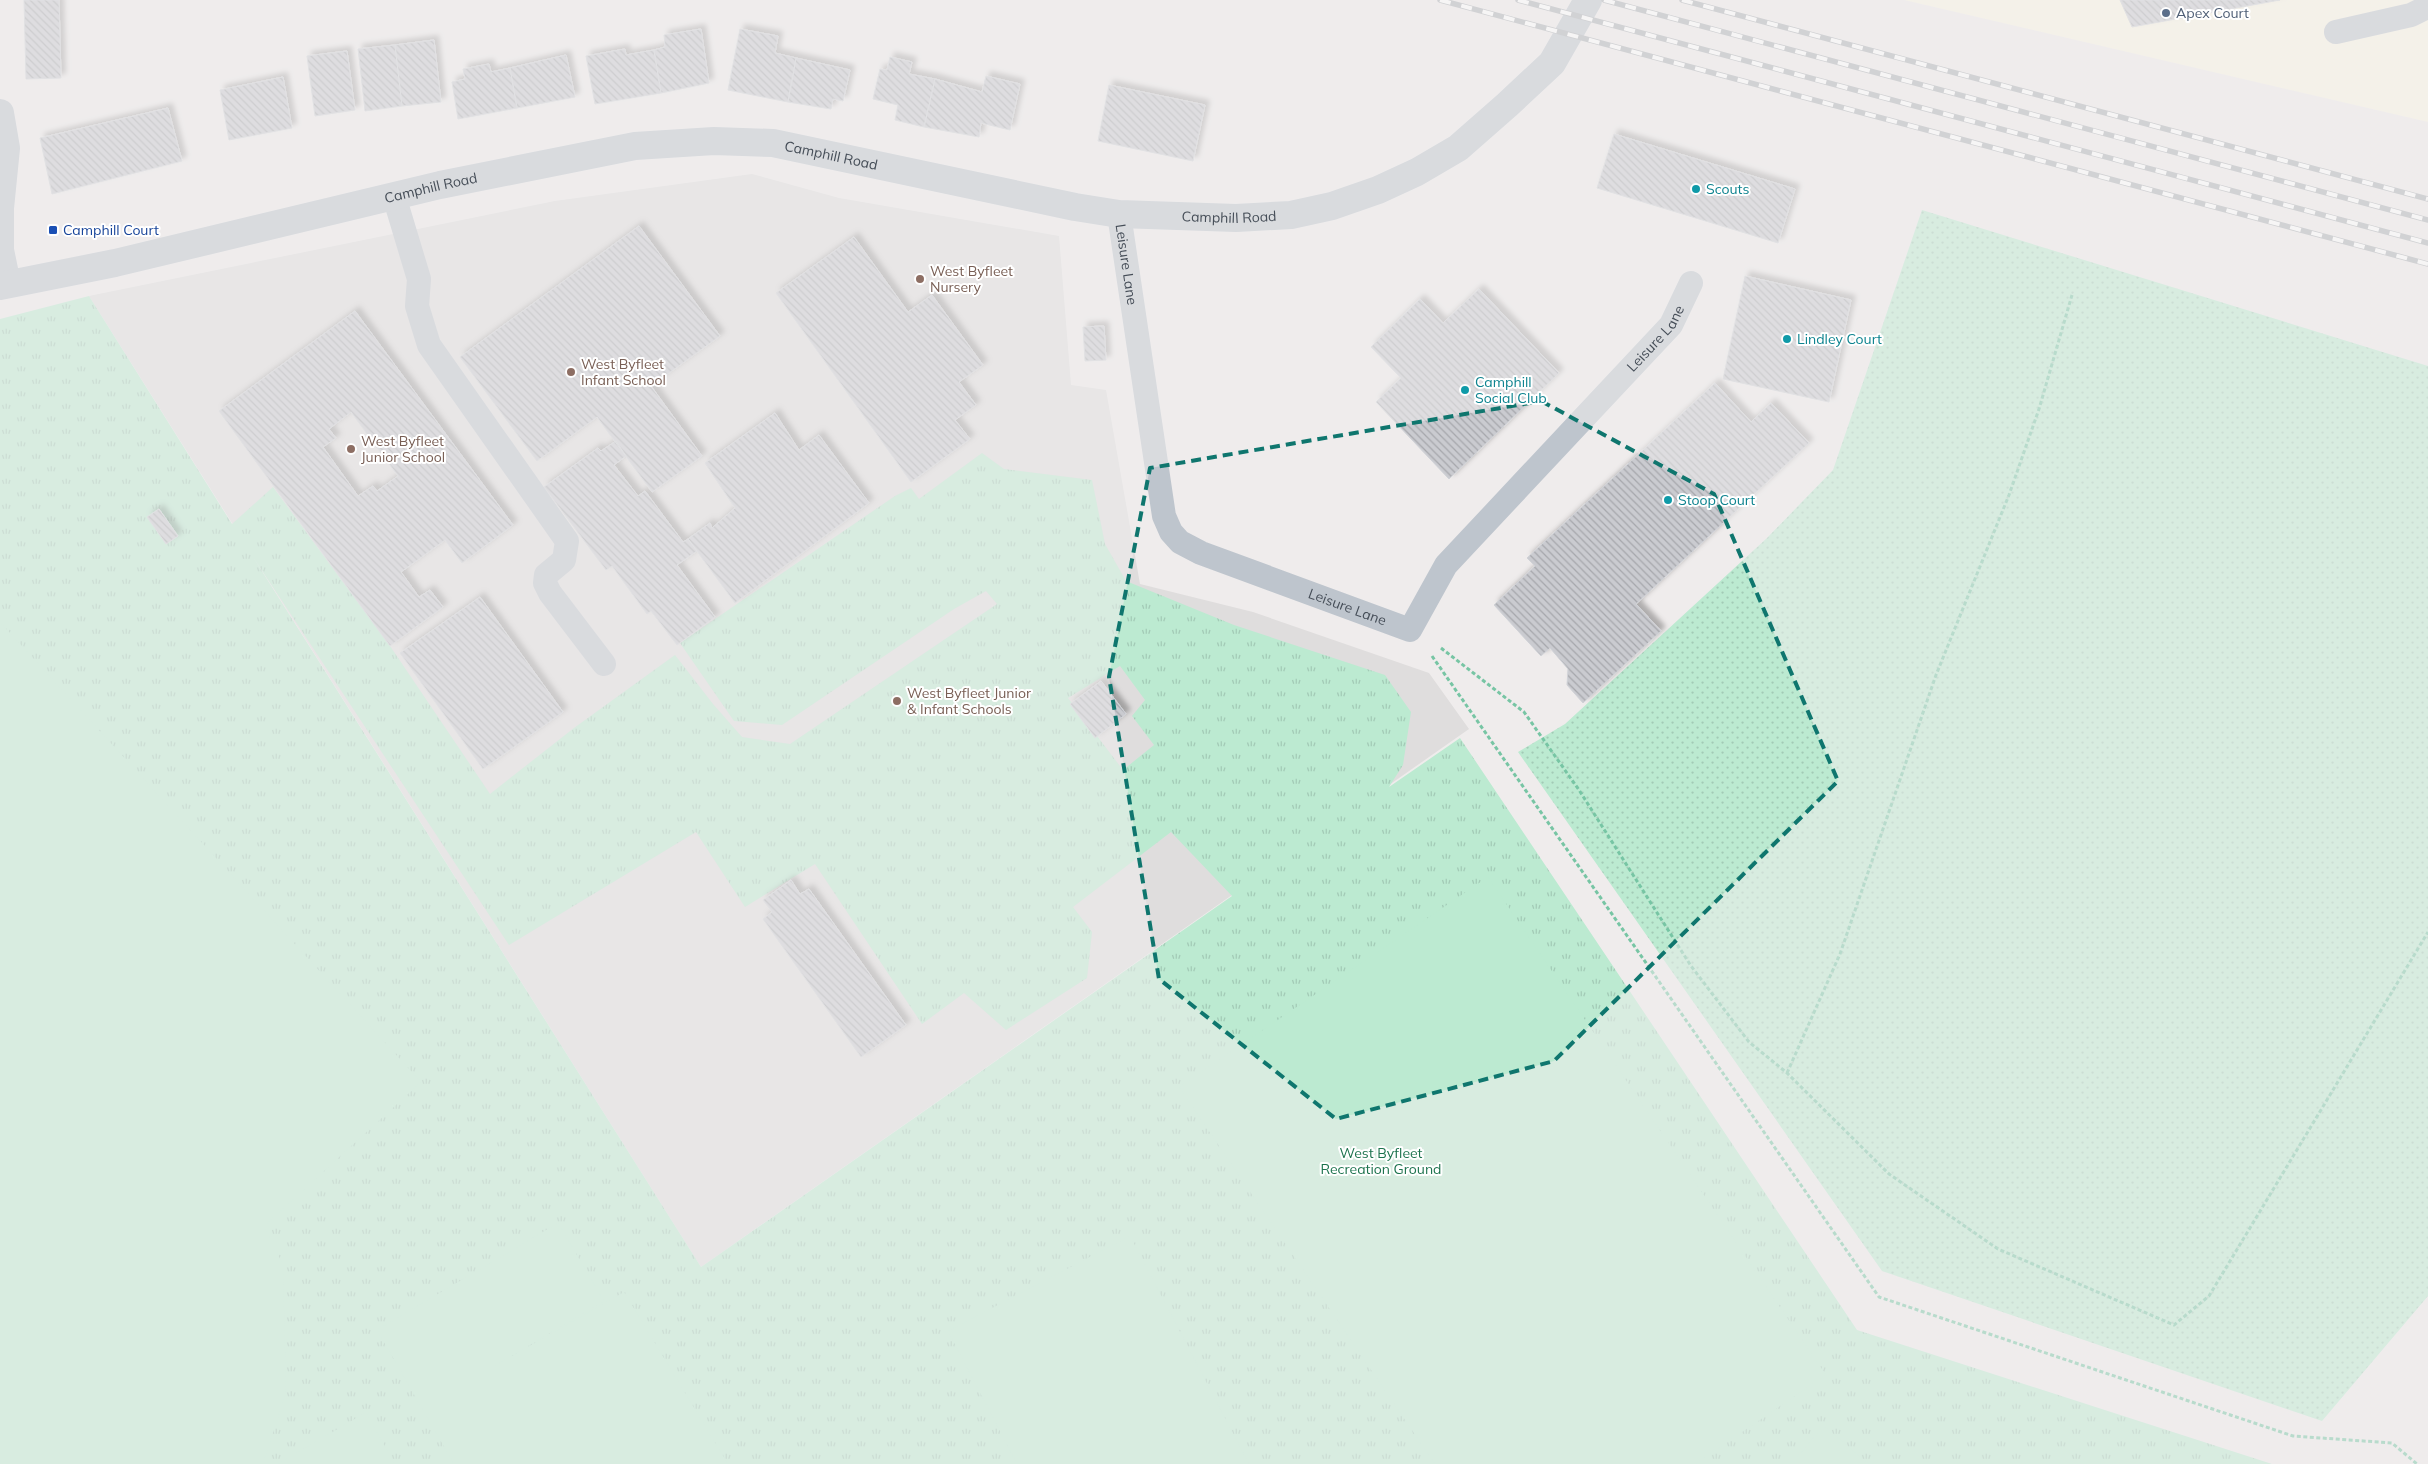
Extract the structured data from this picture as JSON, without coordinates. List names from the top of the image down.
{
  "streets": {
    "street": ["Camphill Road"],
    "lane": ["Leisure Lane"]
  },
  "crossings": [
    ["Camphill Road", "Leisure Lane"]
  ],
  "parks": ["West Byfleet Recreation Ground"],
  "places": {
    "other": [
      "Apex Court",
      "Scouts",
      "West Byfleet Nursery",
      "Lindley Court",
      "West Byfleet Infant School",
      "Camphill Social Club",
      "West Byfleet Junior School",
      "Stoop Court",
      "West Byfleet Junior & Infant Schools"
    ],
    "transit": ["Camphill Court"]
  }
}
